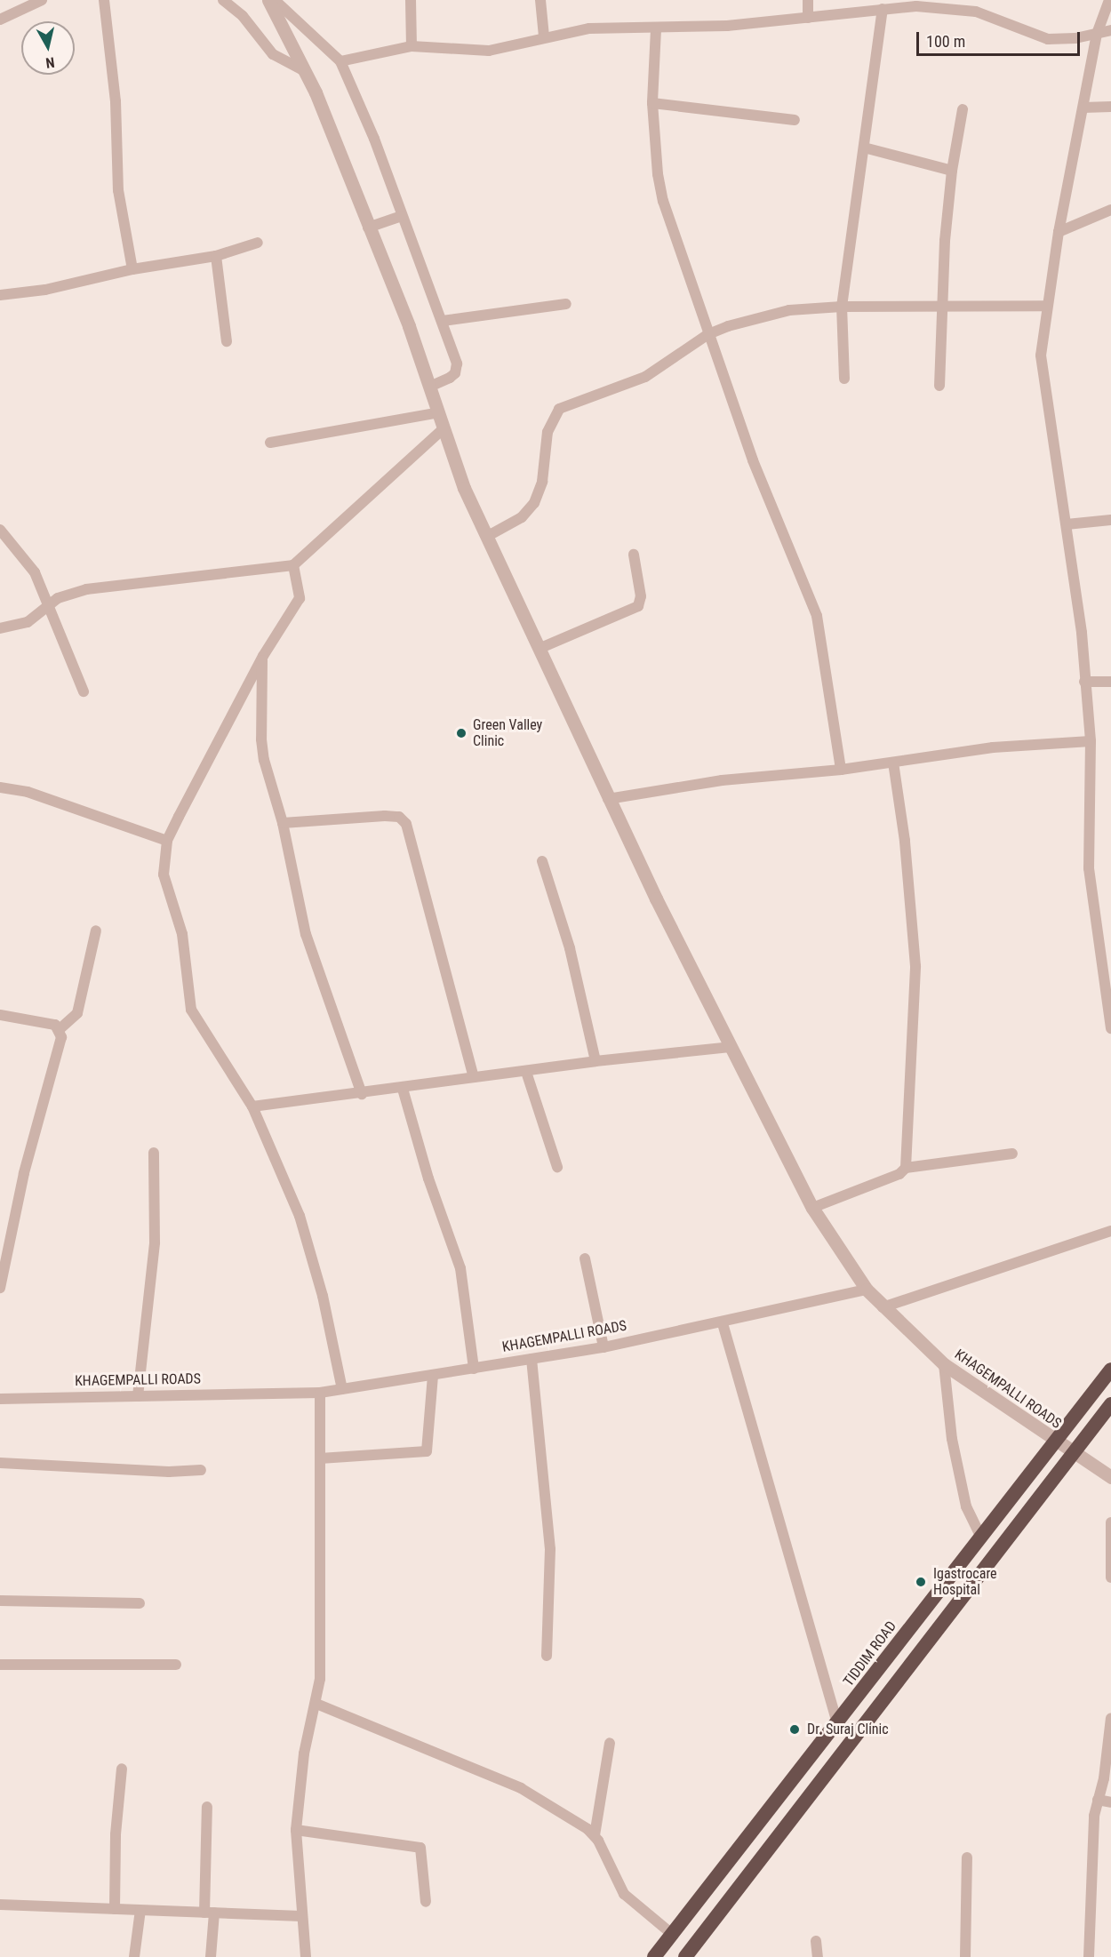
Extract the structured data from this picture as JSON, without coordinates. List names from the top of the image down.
{
  "streets": {
    "highway": ["TIDDIM ROAD"],
    "street": ["KHAGEMPALLI ROADS"]
  },
  "crossings": [
    ["KHAGEMPALLI ROADS", "TIDDIM ROAD"]
  ],
  "places": ["Green Valley Clinic", "Igastrocare Hospital", "Dr. Suraj Clinic"],
  "scale_bar": "100 m",
  "north": "bottom"
}
